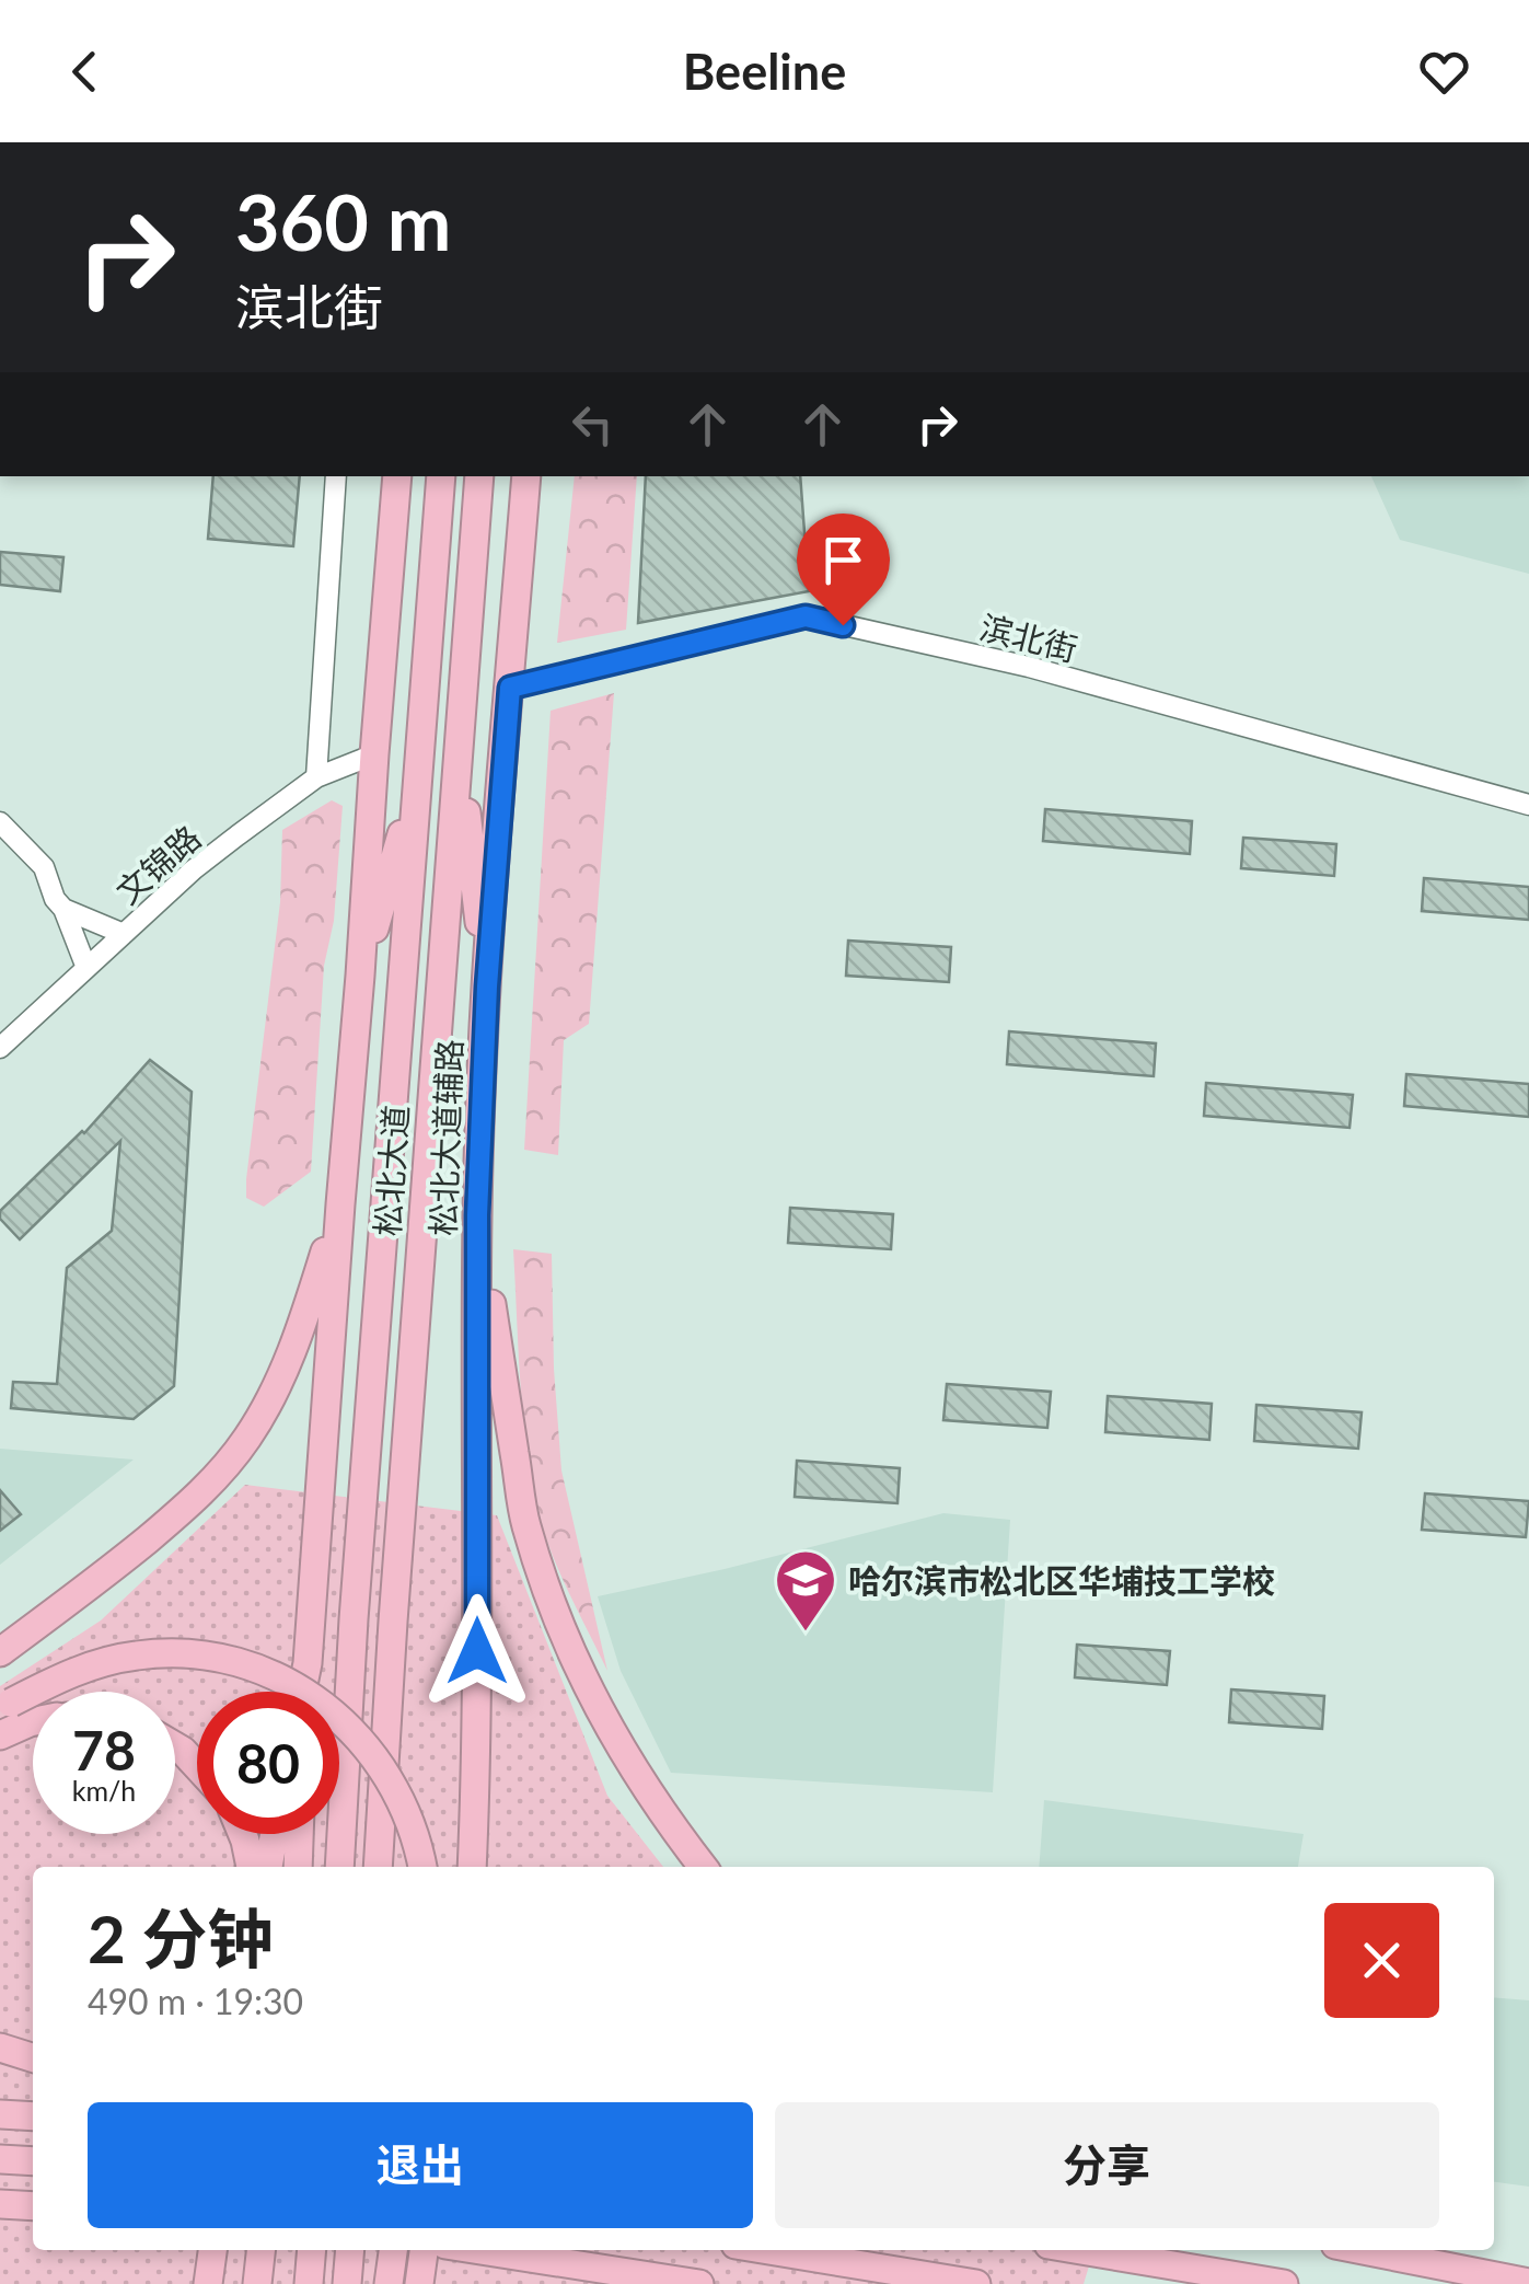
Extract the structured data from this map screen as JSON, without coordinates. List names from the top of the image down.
{
  "streets": {
    "highway": ["松北大道辅路", "松北大道"],
    "street": ["滨北街", "文锦路"]
  },
  "crossings": [
    ["滨北街", "松北大道辅路"]
  ],
  "places": {
    "school or university": ["哈尔滨市松北区华埔技工学校"]
  },
  "page": {
    "header": "Beeline",
    "turn": ["360 m", "滨北街"],
    "speed": "78 km/h",
    "limit": "80",
    "heading": ["2 分钟", "490 m · 19:30"],
    "buttons": ["退出", "分享"]
  }
}
